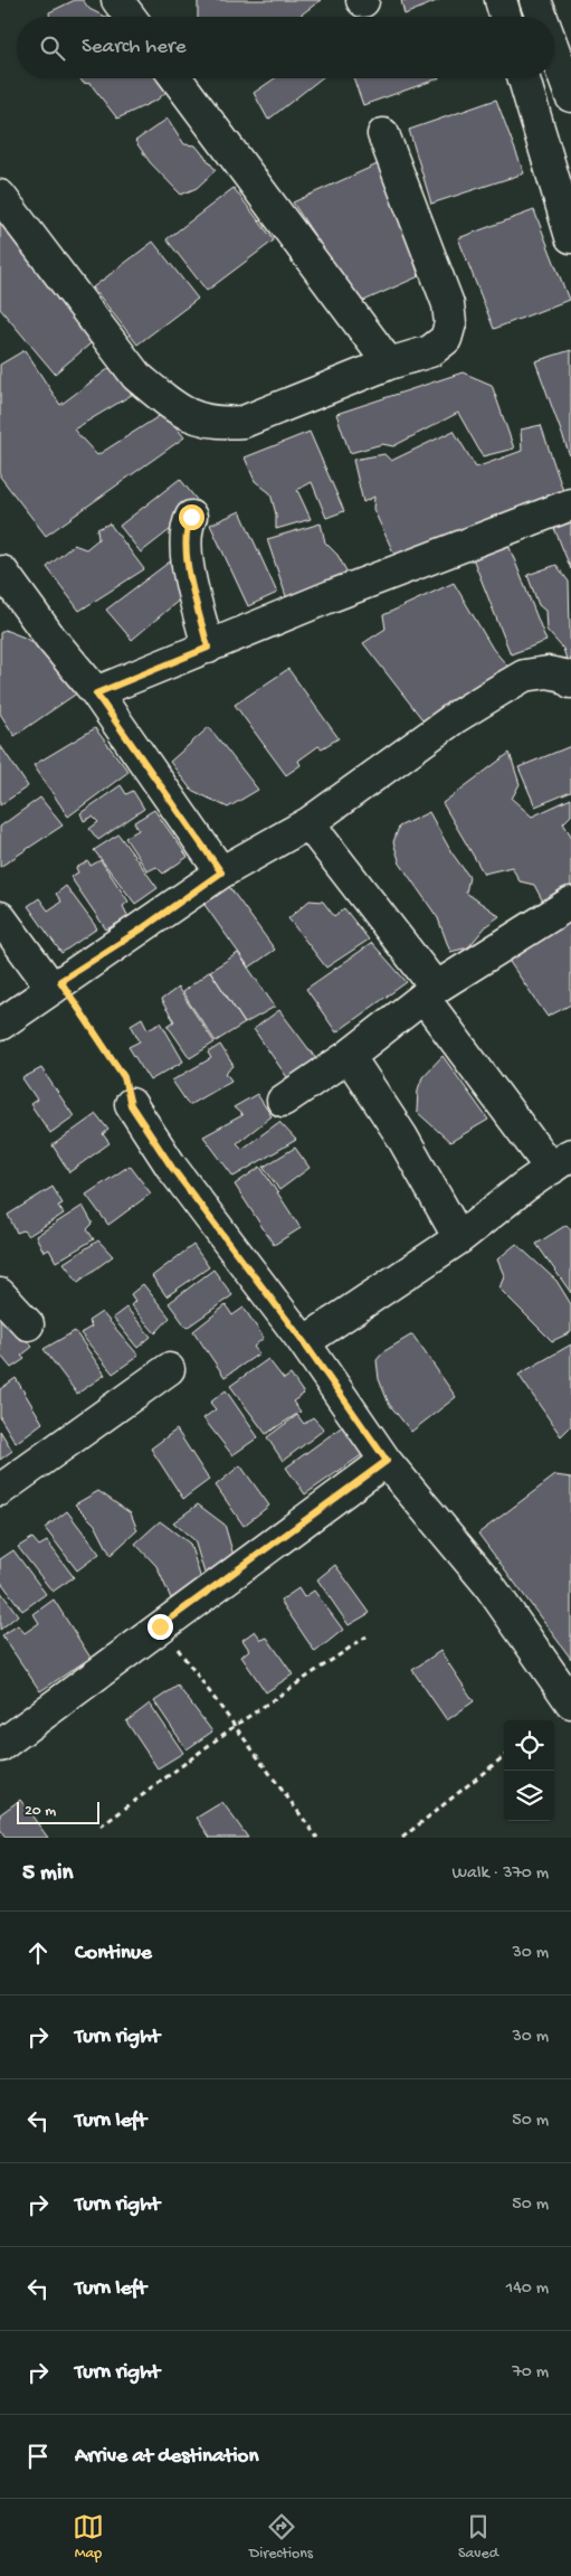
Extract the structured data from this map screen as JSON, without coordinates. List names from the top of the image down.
{
  "scale_bar": "20 m",
  "page": {
    "search": "Search here",
    "scale": "20 m",
    "heading": ["5 min", "Walk · 370 m"],
    "list": [
      ["Continue", "30 m"],
      ["Turn right", "30 m"],
      ["Turn left", "50 m"],
      ["Turn right", "50 m"],
      ["Turn left", "140 m"],
      ["Turn right", "70 m"],
      "Arrive at destination"
    ],
    "nav": ["Map", "Directions", "Saved"]
  }
}
